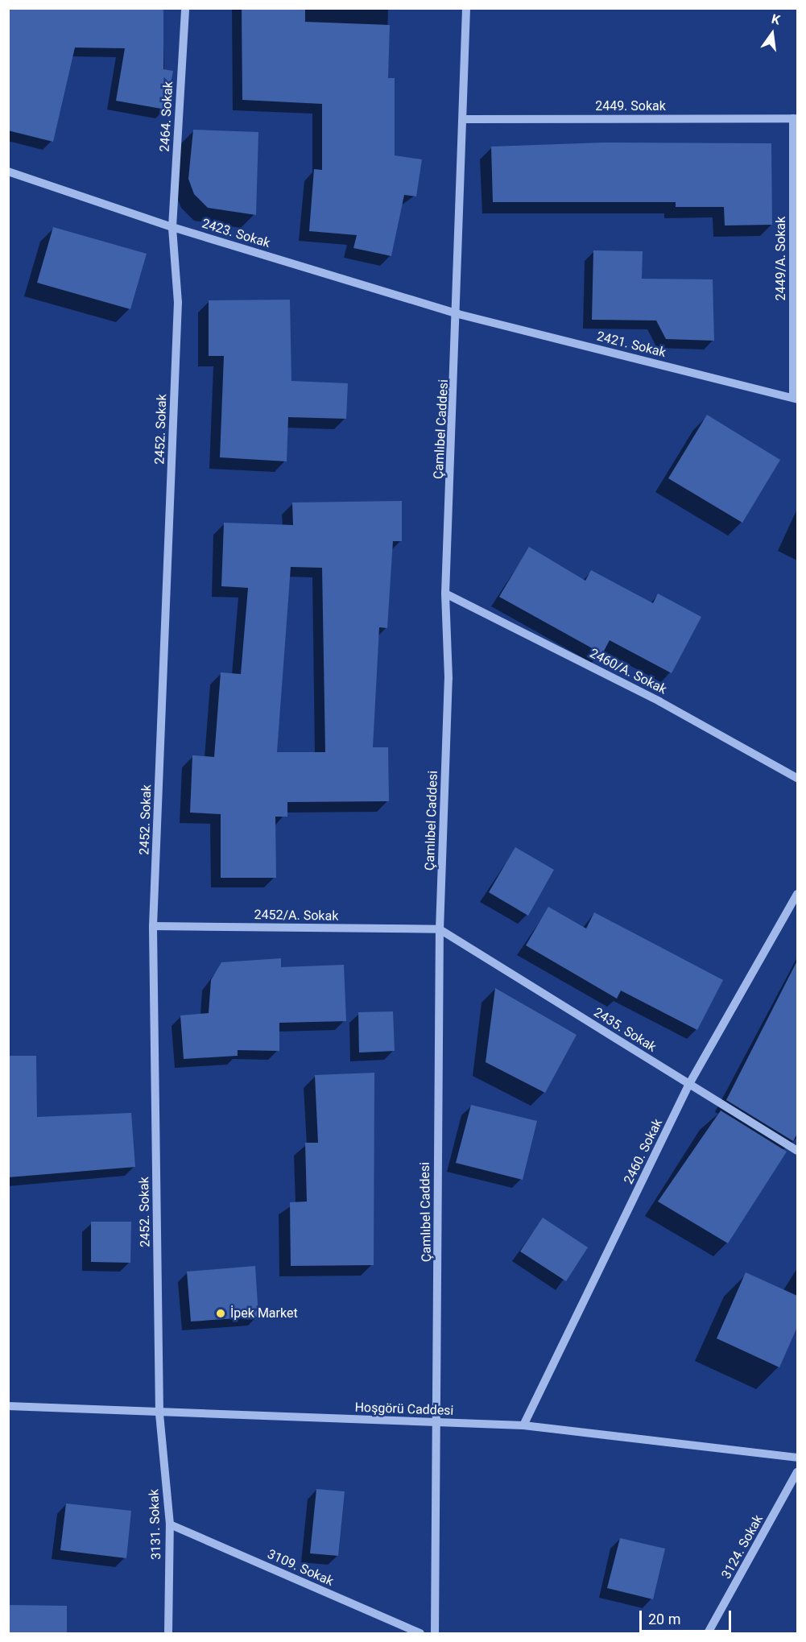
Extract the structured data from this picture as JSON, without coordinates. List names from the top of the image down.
{
  "streets": {
    "street": [
      "2449. Sokak",
      "2464. Sokak",
      "2423. Sokak",
      "2449/A. Sokak",
      "2421. Sokak",
      "2452. Sokak",
      "Çamlıbel Caddesi",
      "2460/A. Sokak",
      "2452/A. Sokak",
      "2435. Sokak",
      "2460. Sokak",
      "Hoşgörü Caddesi",
      "3131. Sokak",
      "3124. Sokak",
      "3109. Sokak"
    ]
  },
  "crossings": [
    ["2449. Sokak", "2449/A. Sokak"],
    ["2449. Sokak", "Çamlıbel Caddesi"],
    ["2464. Sokak", "2423. Sokak"],
    ["2464. Sokak", "2452. Sokak"],
    ["2423. Sokak", "2421. Sokak"],
    ["2423. Sokak", "2452. Sokak"],
    ["2423. Sokak", "Çamlıbel Caddesi"],
    ["2449/A. Sokak", "2421. Sokak"],
    ["2421. Sokak", "Çamlıbel Caddesi"],
    ["2452. Sokak", "2452/A. Sokak"],
    ["2452. Sokak", "Hoşgörü Caddesi"],
    ["2452. Sokak", "3131. Sokak"],
    ["Çamlıbel Caddesi", "2460/A. Sokak"],
    ["Çamlıbel Caddesi", "2452/A. Sokak"],
    ["Çamlıbel Caddesi", "2435. Sokak"],
    ["Çamlıbel Caddesi", "Hoşgörü Caddesi"],
    ["2452/A. Sokak", "2435. Sokak"],
    ["2435. Sokak", "2460. Sokak"],
    ["2460. Sokak", "Hoşgörü Caddesi"],
    ["Hoşgörü Caddesi", "3131. Sokak"],
    ["3131. Sokak", "3109. Sokak"]
  ],
  "places": ["İpek Market"],
  "scale_bar": "20 m",
  "north": "top"
}
